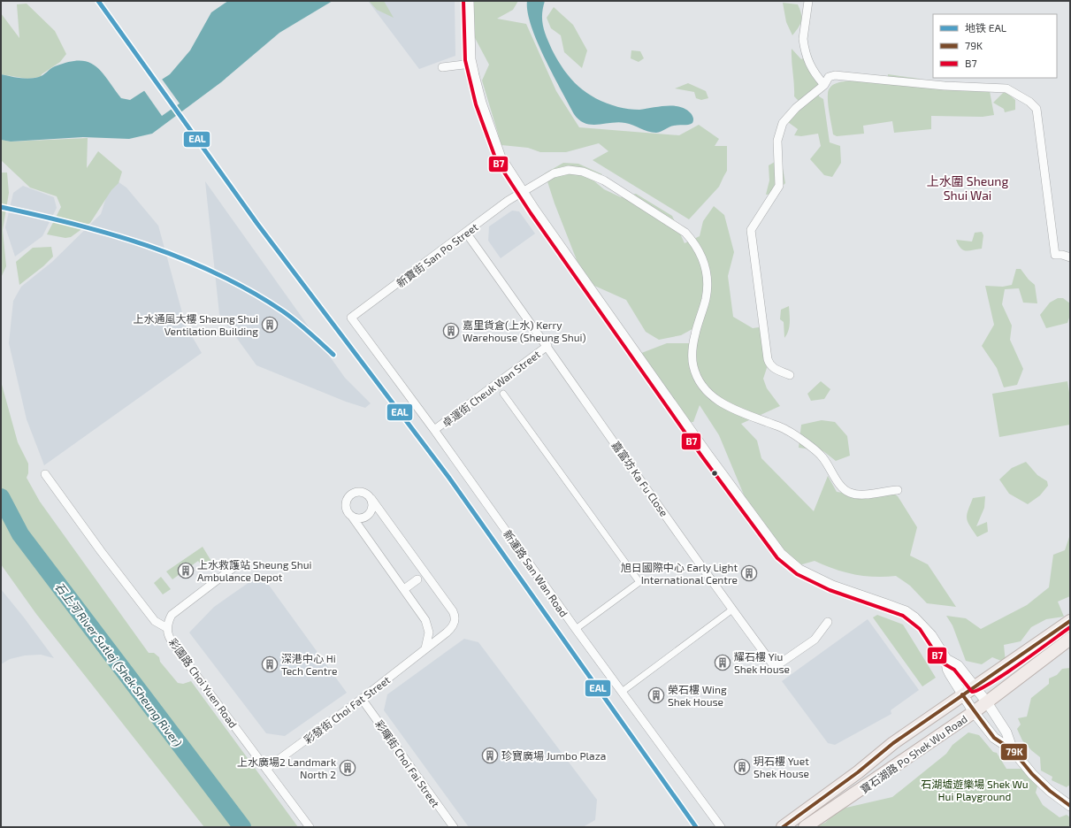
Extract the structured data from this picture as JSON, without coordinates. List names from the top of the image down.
{
  "streets": {
    "main road": ["寶石湖路 Po Shek Wu Road"],
    "street": [
      "新寶街 San Po Street",
      "卓運街 Cheuk Wan Street",
      "嘉富坊 Ka Fu Close",
      "新運路 San Wan Road",
      "彩園路 Choi Yuen Road",
      "彩發街 Choi Fat Street",
      "彩暉街 Choi Fai Street"
    ]
  },
  "crossings": [
    ["新寶街 San Po Street", "嘉富坊 Ka Fu Close"],
    ["新寶街 San Po Street", "新運路 San Wan Road"],
    ["卓運街 Cheuk Wan Street", "嘉富坊 Ka Fu Close"],
    ["卓運街 Cheuk Wan Street", "新運路 San Wan Road"],
    ["彩園路 Choi Yuen Road", "彩發街 Choi Fat Street"],
    ["彩發街 Choi Fat Street", "彩暉街 Choi Fai Street"]
  ],
  "districts": ["上水圍 Sheung Shui Wai"],
  "water": ["石上河 River Sutlej (Shek Sheung River)"],
  "parks": ["石湖墟遊樂場 Shek Wu Hui Playground"],
  "places": {
    "building": [
      "上水通風大樓 Sheung Shui Ventilation Building",
      "嘉里貨倉(上水) Kerry Warehouse (Sheung Shui)",
      "上水救護站 Sheung Shui Ambulance Depot",
      "旭日國際中心 Early Light International Centre",
      "耀石樓 Yiu Shek House",
      "深港中心 Hi Tech Centre",
      "榮石樓 Wing Shek House",
      "珍寶廣場 Jumbo Plaza",
      "玥石樓 Yuet Shek House",
      "上水廣場2 Landmark North 2"
    ]
  },
  "lines": ["metro line EAL", "transit line B7", "transit line 79K"],
  "legend": ["地铁 EAL", "79K", "B7"]
}
